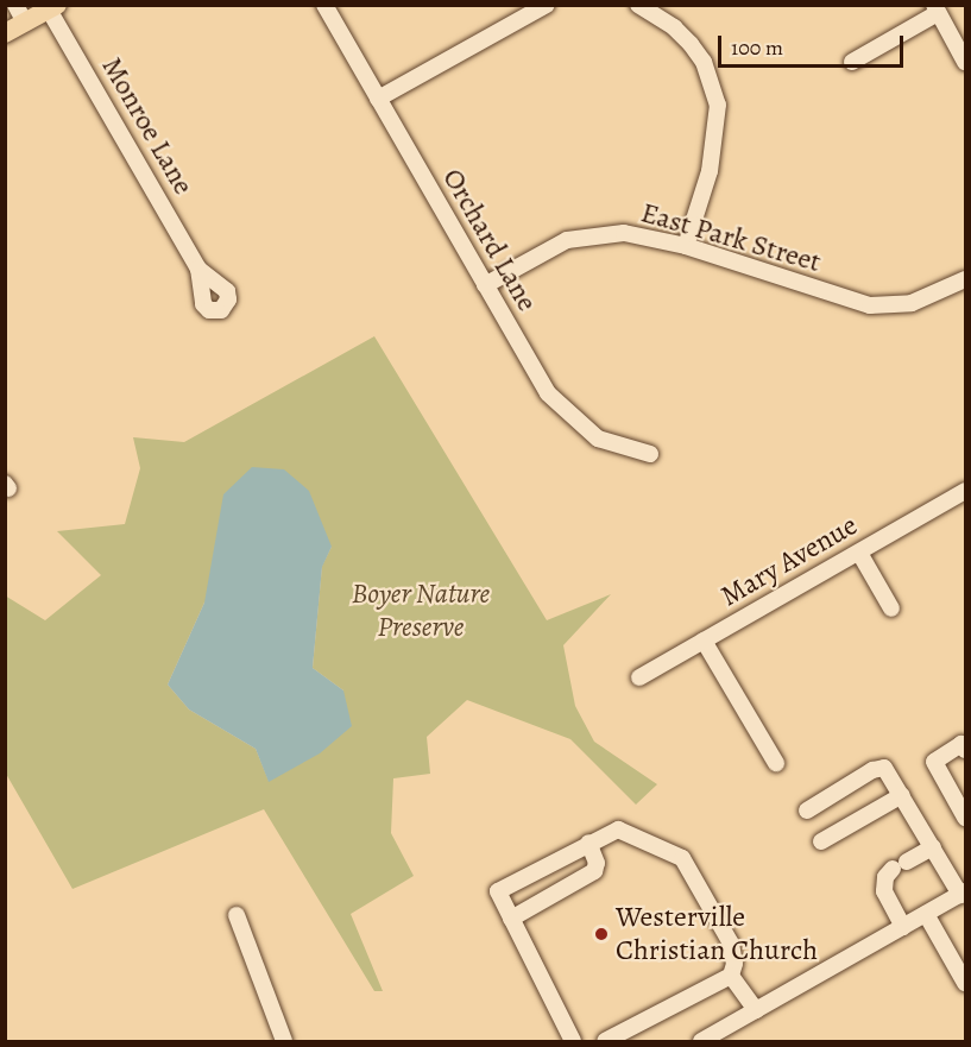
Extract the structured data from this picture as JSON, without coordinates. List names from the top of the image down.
{
  "streets": {
    "street": [
      "Monroe Lane",
      "East Park Street",
      "Orchard Lane",
      "Mary Avenue"
    ]
  },
  "crossings": [
    ["East Park Street", "Orchard Lane"]
  ],
  "parks": ["Boyer Nature Preserve"],
  "places": ["Westerville Christian Church"],
  "scale_bar": "100 m"
}
